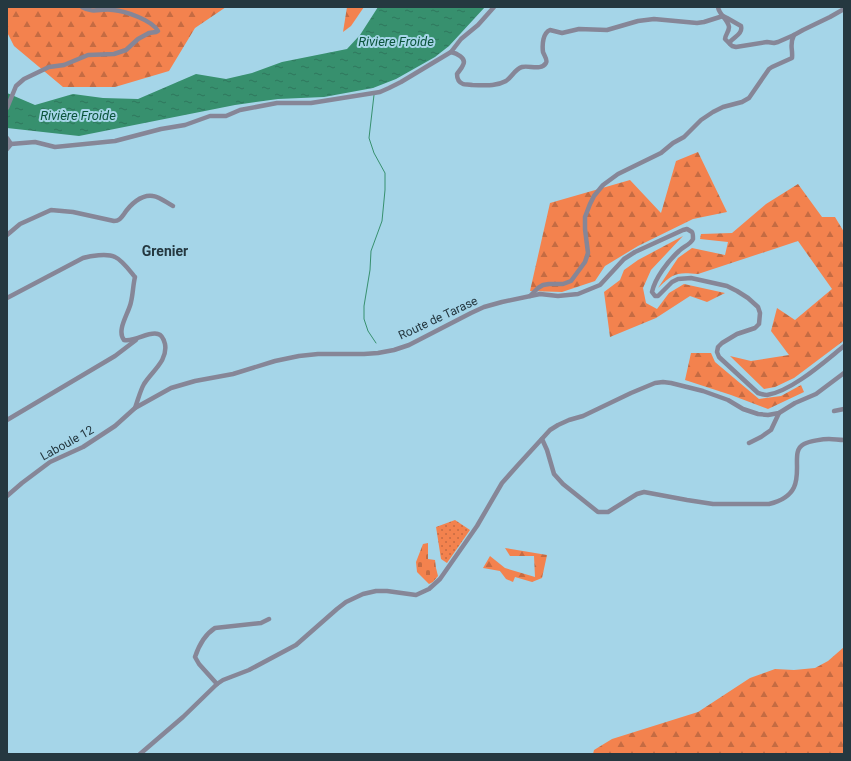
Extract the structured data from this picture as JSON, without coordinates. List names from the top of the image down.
{
  "streets": {
    "street": ["Route de Tarase", "Laboule 12"]
  },
  "crossings": [
    ["Route de Tarase", "Laboule 12"]
  ],
  "districts": ["Grenier"],
  "water": ["Riviere Froide", "Rivière Froide"]
}
